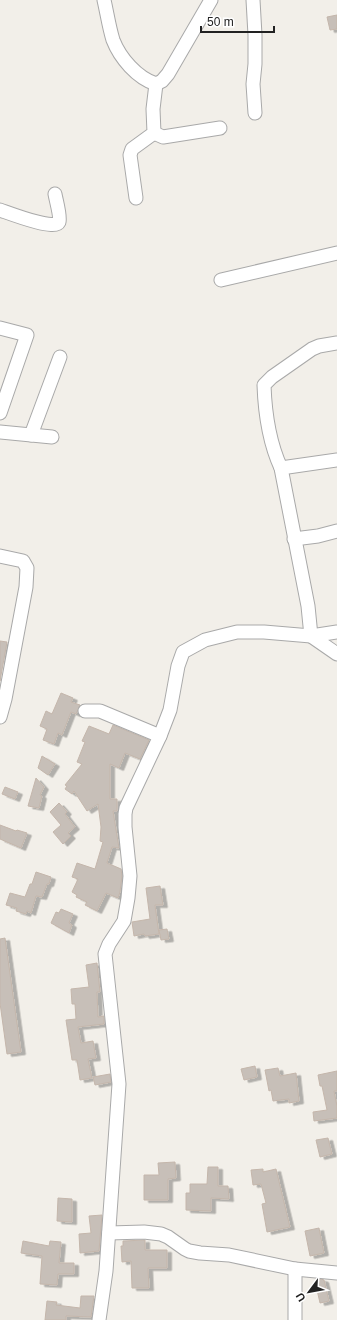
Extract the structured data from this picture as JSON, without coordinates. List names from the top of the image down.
{
  "scale_bar": "50 m",
  "north": "bottom left"
}
